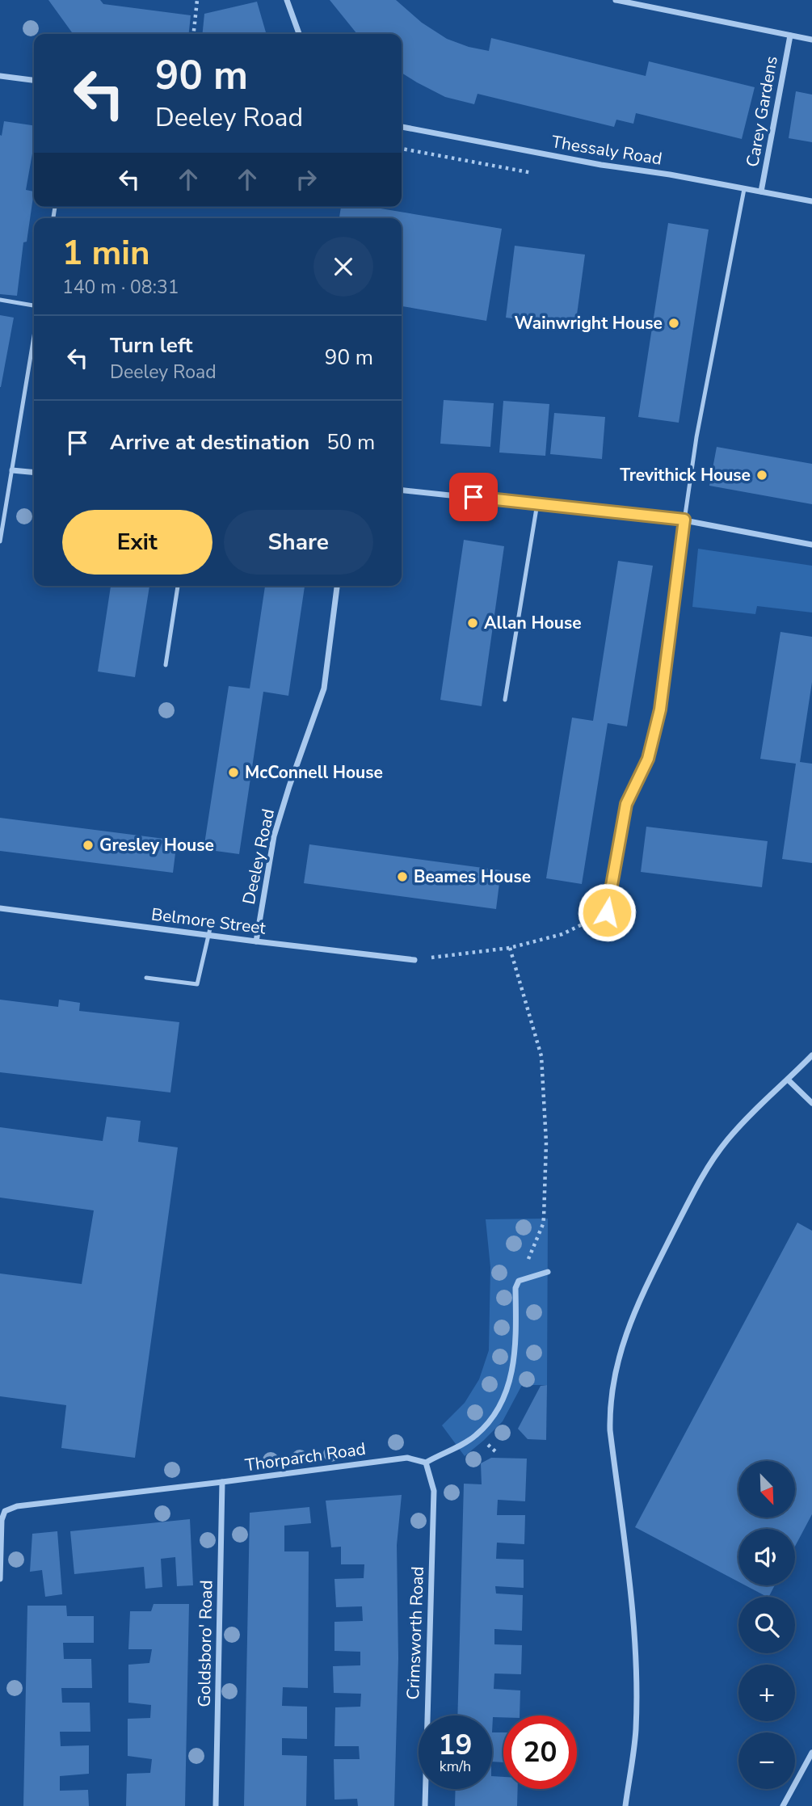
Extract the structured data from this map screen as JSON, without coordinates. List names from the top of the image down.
{
  "streets": {
    "street": [
      "Carey Gardens",
      "Thessaly Road",
      "Deeley Road",
      "Belmore Street",
      "Thorparch Road",
      "Crimsworth Road",
      "Goldsboro' Road"
    ]
  },
  "crossings": [
    ["Carey Gardens", "Thessaly Road"],
    ["Deeley Road", "Belmore Street"],
    ["Thorparch Road", "Crimsworth Road"],
    ["Thorparch Road", "Goldsboro' Road"]
  ],
  "places": [
    "Wainwright House",
    "Trevithick House",
    "Allan House",
    "McConnell House",
    "Gresley House",
    "Beames House"
  ],
  "north": "bottom right",
  "page": {
    "turn": ["90 m", "Deeley Road"],
    "heading": ["1 min", "140 m · 08:31"],
    "list": [
      {
        "name": "Turn left",
        "note": "Deeley Road",
        "value": "90 m"
      },
      {
        "name": "Arrive at destination",
        "value": "50 m"
      }
    ],
    "buttons": ["Exit", "Share"],
    "map_buttons": ["+", "−"],
    "speed": "19 km/h",
    "limit": "20"
  }
}
